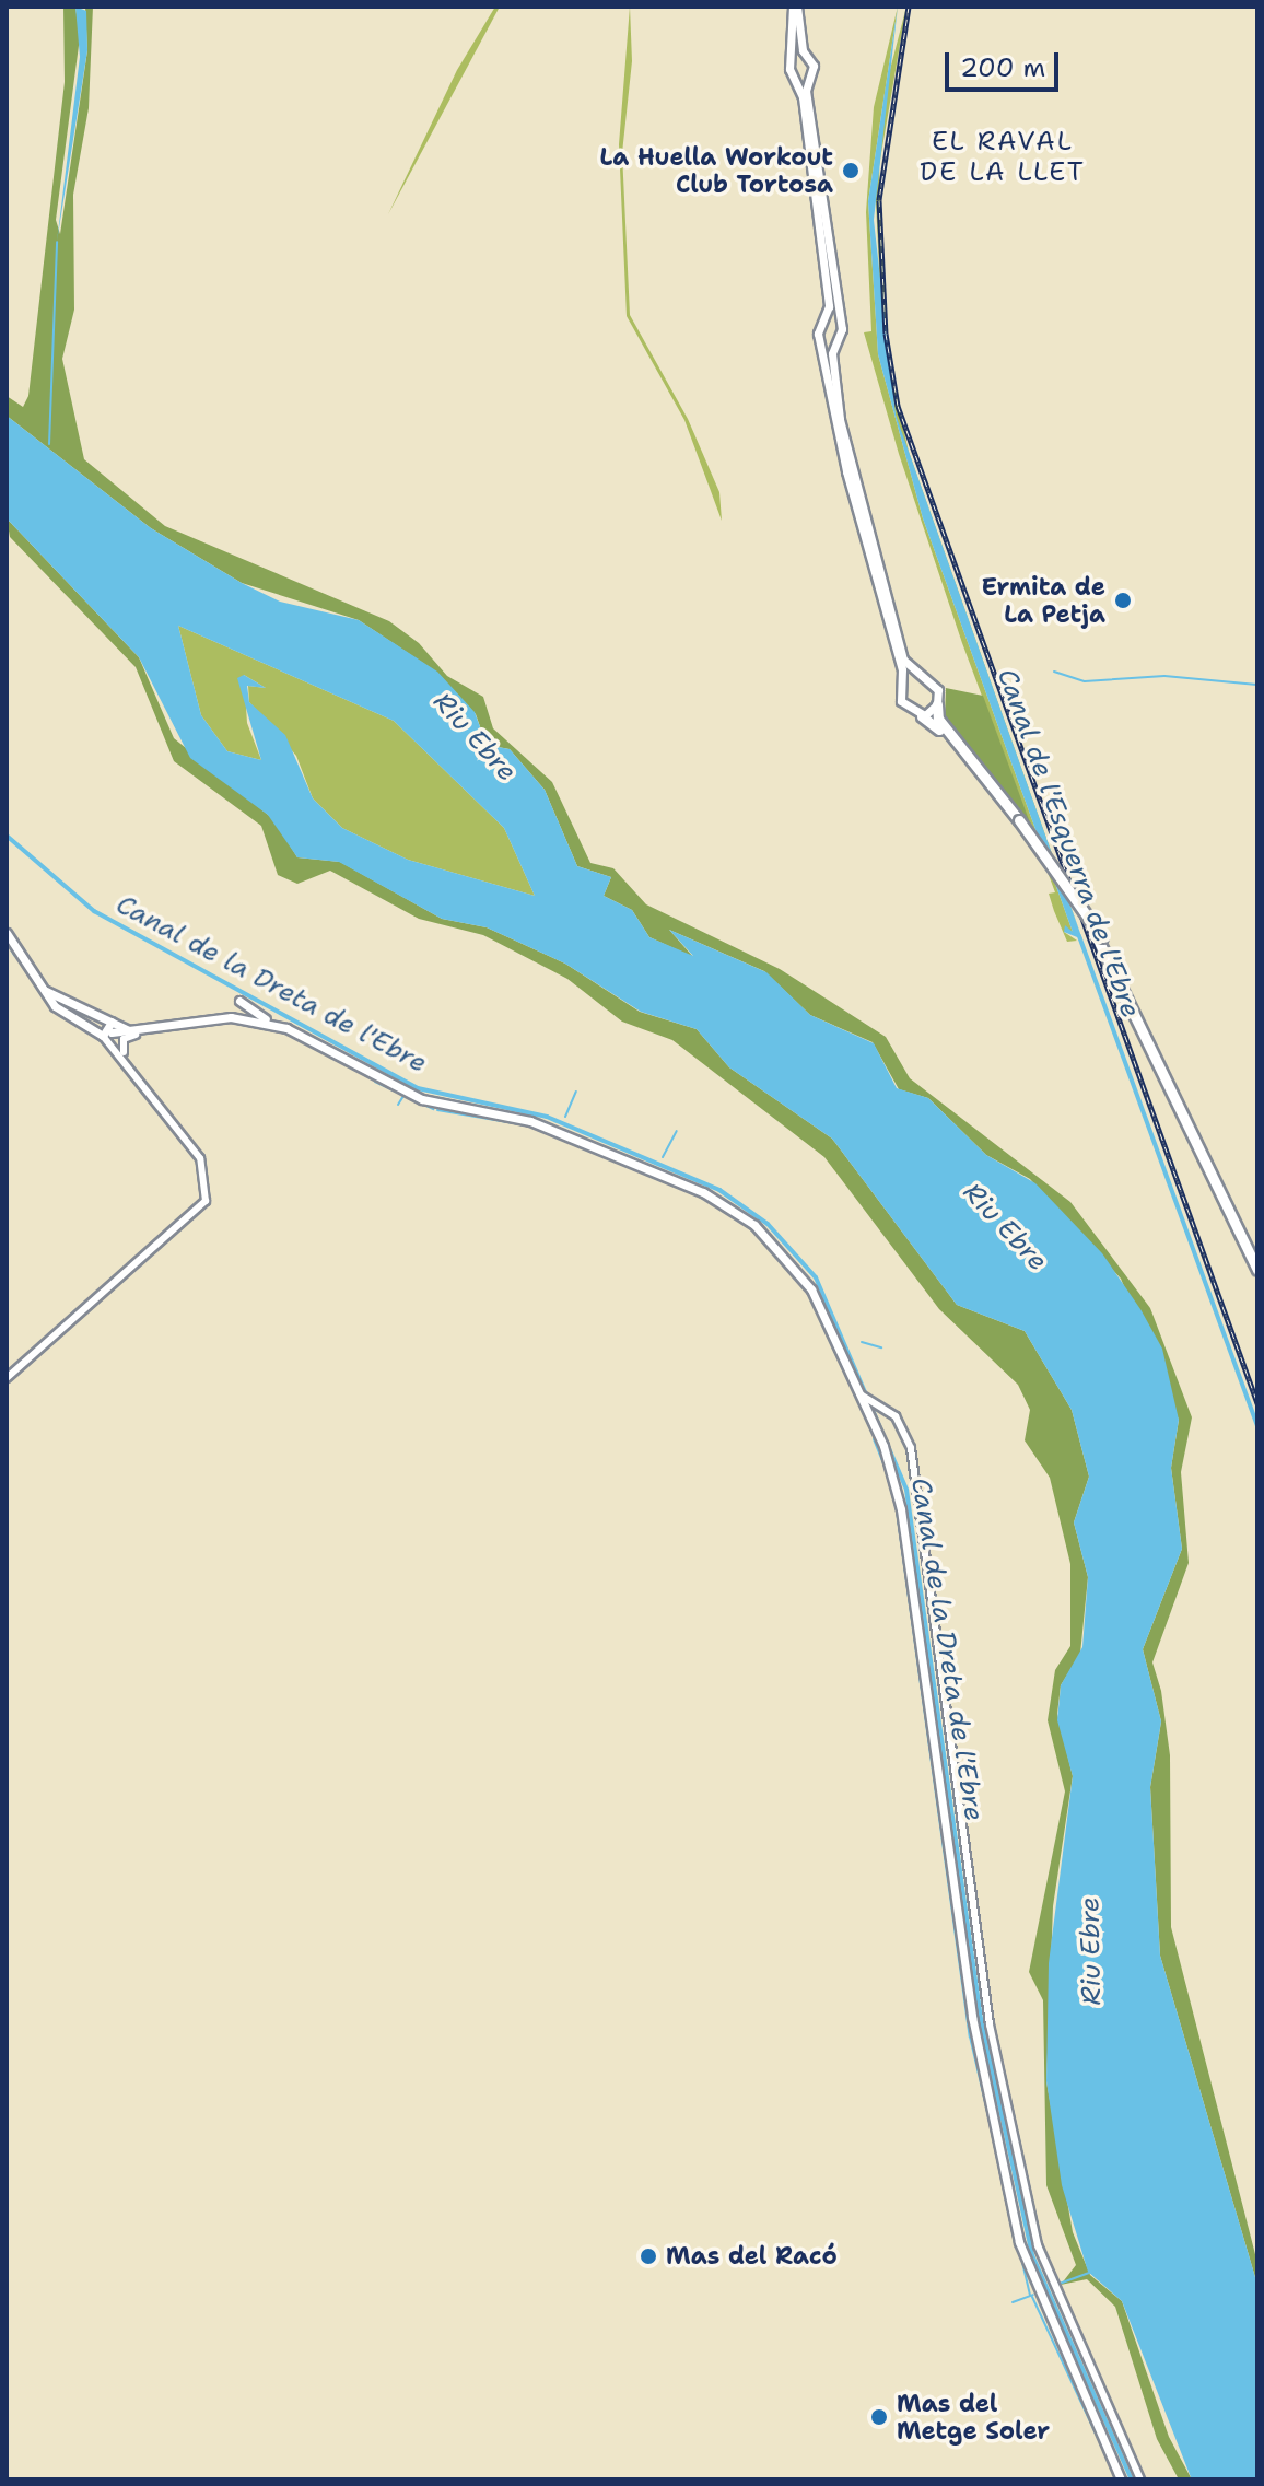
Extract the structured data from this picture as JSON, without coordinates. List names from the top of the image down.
{
  "districts": ["EL RAVAL DE LA LLET"],
  "water": ["Riu Ebre", "Canal de l'Esquerra de l'Ebre", "Canal de la Dreta de l'Ebre"],
  "places": [
    "La Huella Workout Club Tortosa",
    "Ermita de La Petja",
    "Mas del Racó",
    "Mas del Metge Soler"
  ],
  "scale_bar": "200 m"
}
